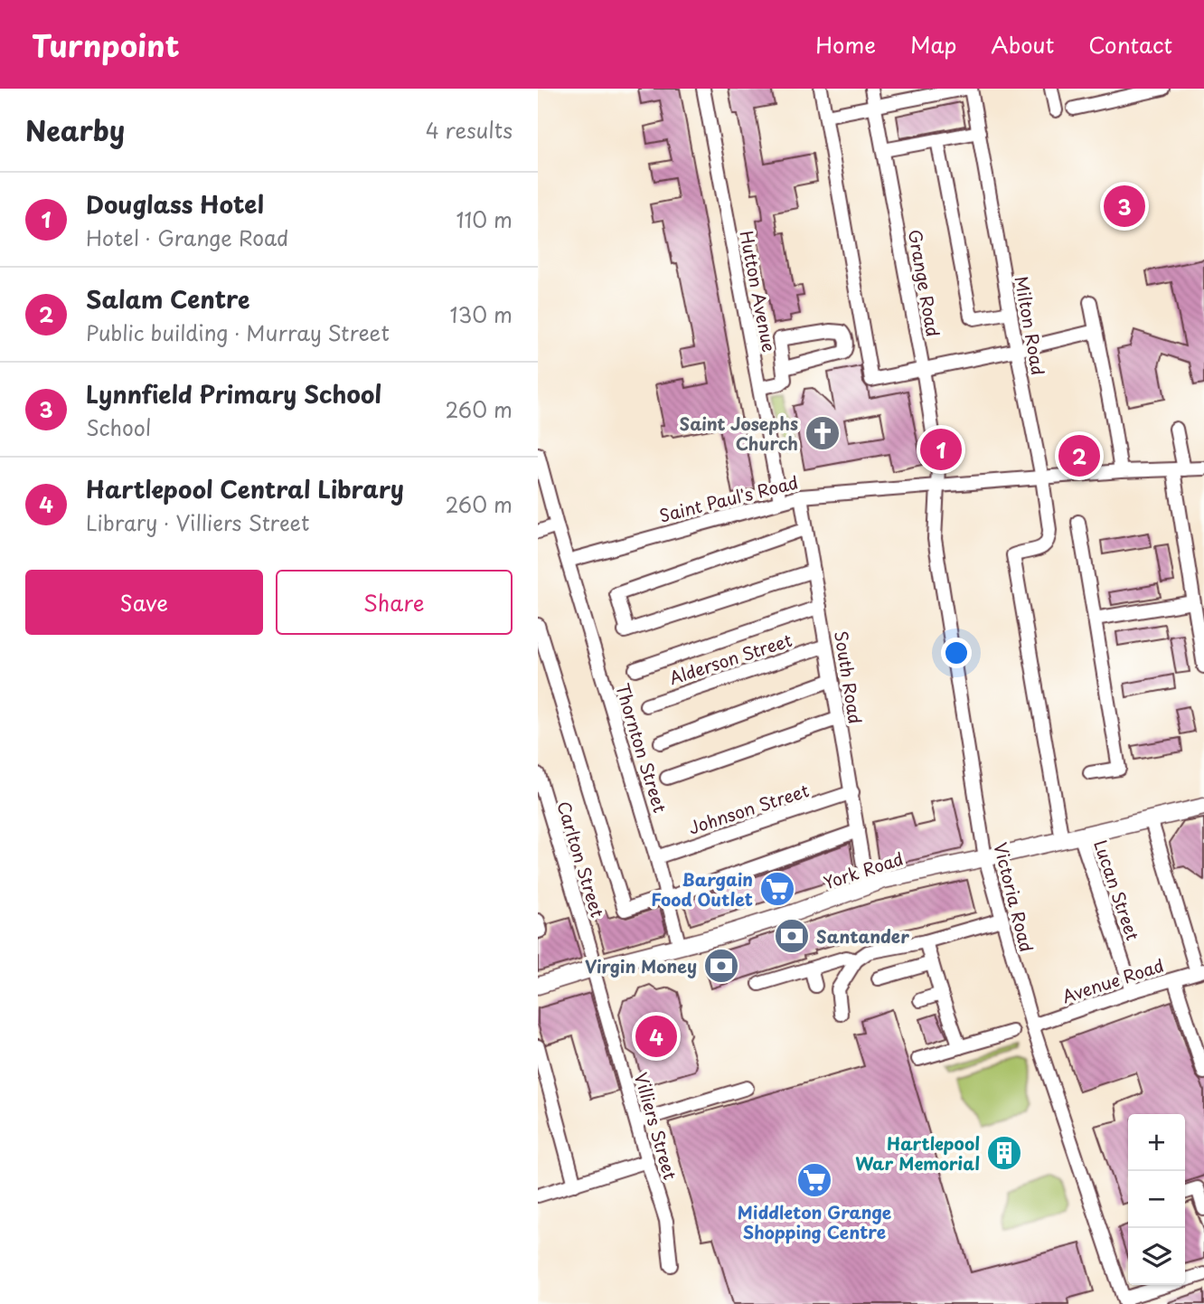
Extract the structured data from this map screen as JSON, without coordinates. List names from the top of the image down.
{
  "streets": {
    "main road": ["York Road"],
    "street": [
      "Grange Road",
      "Hutton Avenue",
      "Milton Road",
      "Saint Paul's Road",
      "Alderson Street",
      "South Road",
      "Thornton Street",
      "Johnson Street",
      "Carlton Street",
      "Lucan Street",
      "Victoria Road",
      "Avenue Road",
      "Villiers Street"
    ]
  },
  "crossings": [
    ["Grange Road", "Saint Paul's Road"],
    ["Grange Road", "Victoria Road"],
    ["Hutton Avenue", "Saint Paul's Road"],
    ["Milton Road", "Saint Paul's Road"],
    ["Milton Road", "York Road"],
    ["Saint Paul's Road", "South Road"],
    ["Saint Paul's Road", "Thornton Street"],
    ["Saint Paul's Road", "Victoria Road"],
    ["Alderson Street", "South Road"],
    ["South Road", "Johnson Street"],
    ["South Road", "York Road"],
    ["Thornton Street", "Johnson Street"],
    ["Thornton Street", "York Road"],
    ["Carlton Street", "York Road"],
    ["Carlton Street", "Villiers Street"],
    ["York Road", "Lucan Street"],
    ["York Road", "Victoria Road"],
    ["Lucan Street", "Avenue Road"],
    ["Victoria Road", "Avenue Road"]
  ],
  "places": {
    "church": ["Saint Josephs Church"],
    "supermarket": ["Bargain Food Outlet", "Middleton Grange Shopping Centre"],
    "bank": ["Santander", "Virgin Money"],
    "building": ["Hartlepool War Memorial"]
  },
  "page": {
    "header": "Turnpoint",
    "nav": [
      "Home",
      "Map",
      "About",
      "Contact"
    ],
    "heading": ["Nearby", "4 results"],
    "list": [
      {
        "mark": "1",
        "name": "Douglass Hotel",
        "note": "Hotel · Grange Road",
        "value": "110 m"
      },
      {
        "mark": "2",
        "name": "Salam Centre",
        "note": "Public building · Murray Street",
        "value": "130 m"
      },
      {
        "mark": "3",
        "name": "Lynnfield Primary School",
        "note": "School",
        "value": "260 m"
      },
      {
        "mark": "4",
        "name": "Hartlepool Central Library",
        "note": "Library · Villiers Street",
        "value": "260 m"
      }
    ],
    "pins": [
      "3",
      "1",
      "2",
      "4"
    ],
    "buttons": ["Save", "Share"],
    "map_buttons": ["+", "−"]
  }
}
